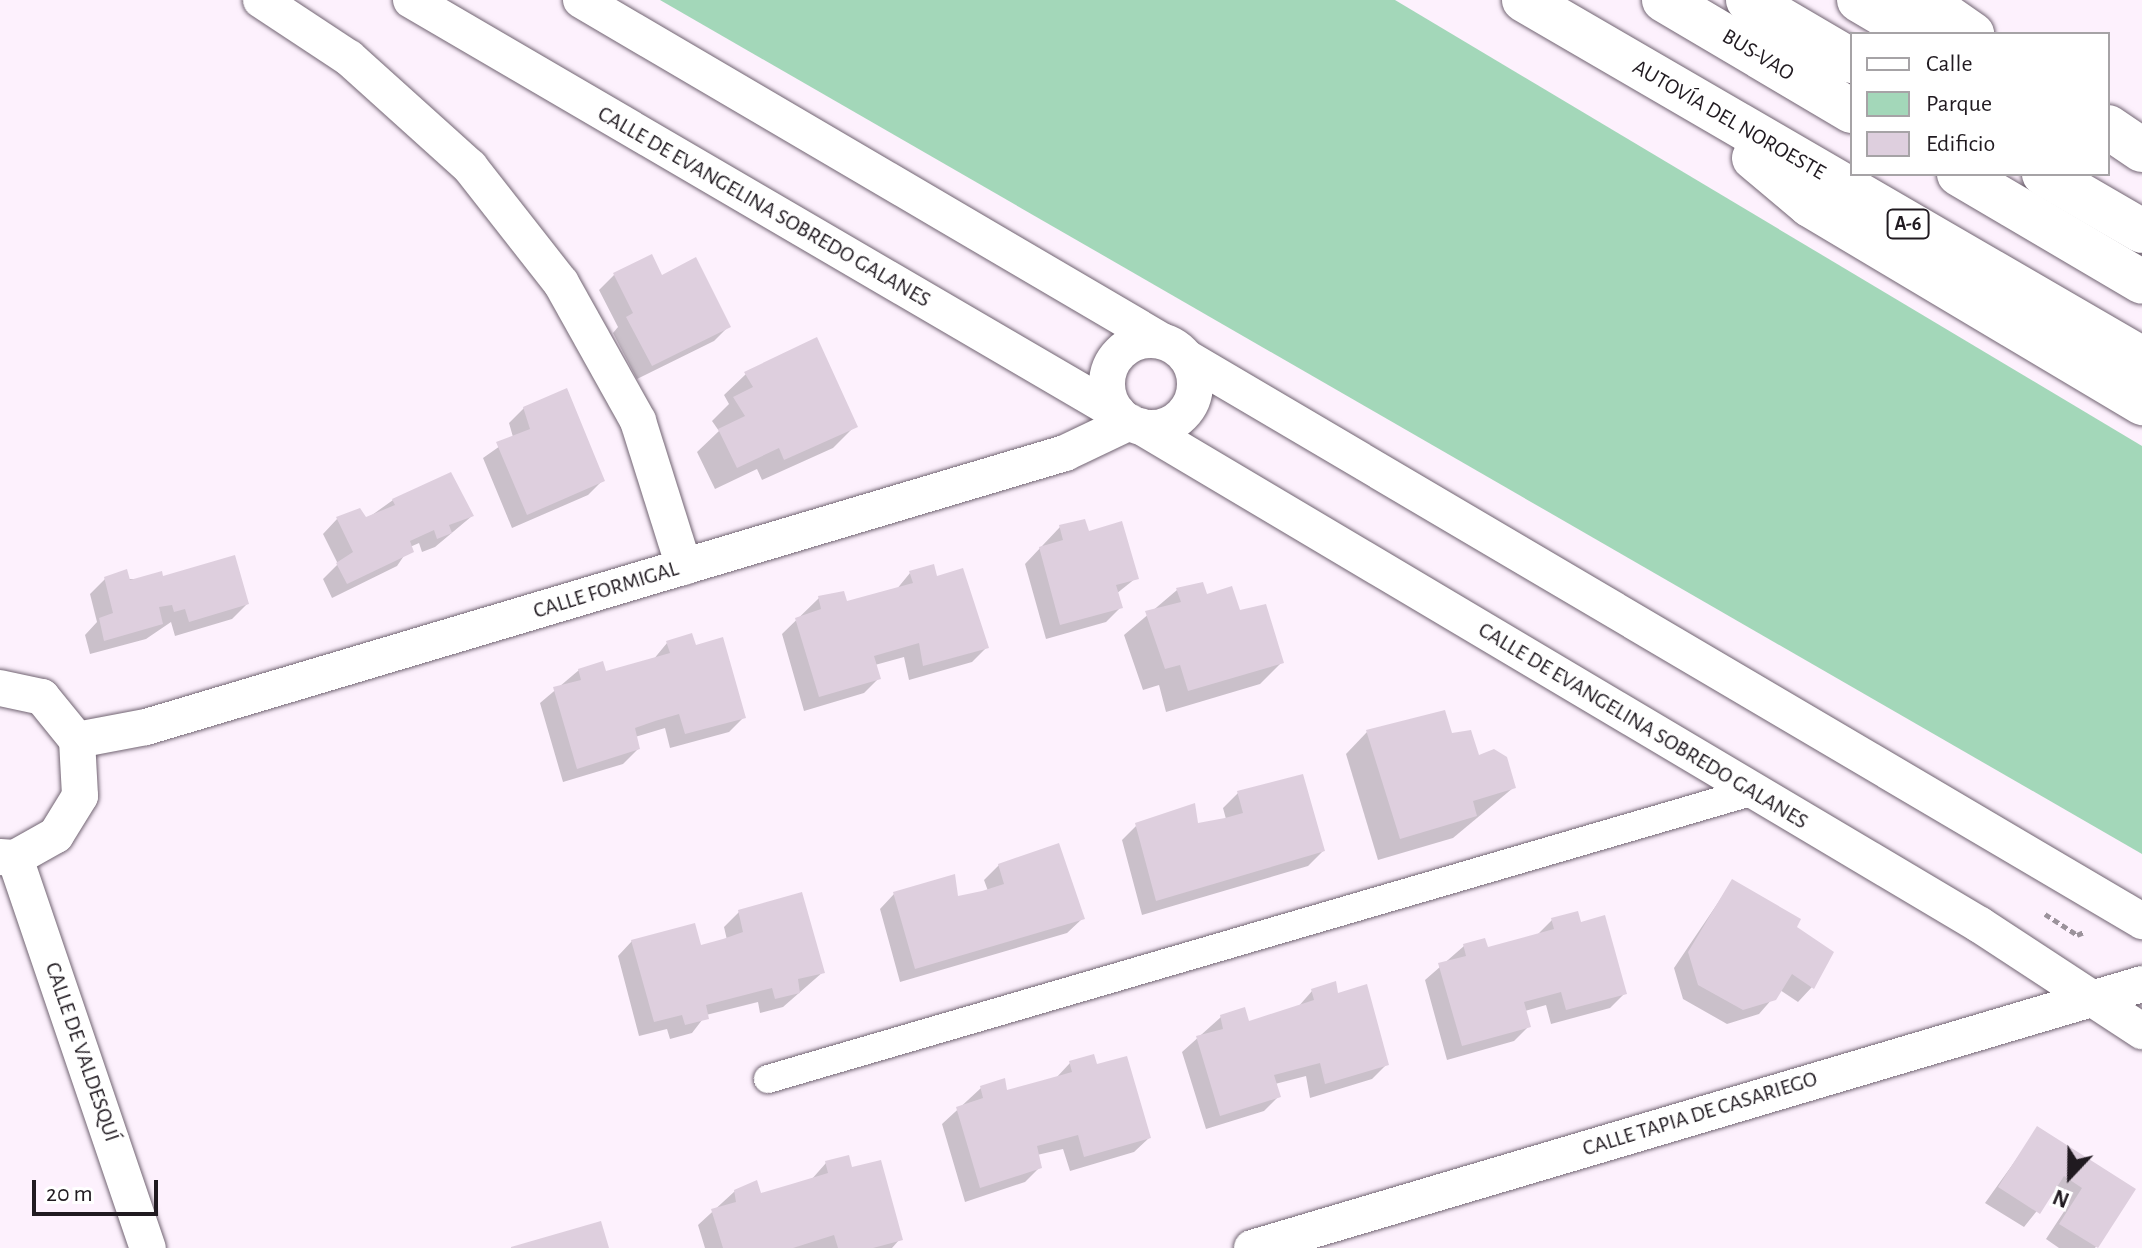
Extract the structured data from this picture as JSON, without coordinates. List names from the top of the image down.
{
  "streets": {
    "highway": ["BUS-VAO", "AUTOVÍA DEL NOROESTE", "A-6"],
    "street": [
      "CALLE DE EVANGELINA SOBREDO GALANES",
      "CALLE FORMIGAL",
      "CALLE DE VALDESQUÍ",
      "CALLE TAPIA DE CASARIEGO"
    ]
  },
  "crossings": [
    ["CALLE DE EVANGELINA SOBREDO GALANES", "CALLE FORMIGAL"],
    ["CALLE DE EVANGELINA SOBREDO GALANES", "CALLE TAPIA DE CASARIEGO"]
  ],
  "legend": ["Calle", "Parque", "Edificio"],
  "scale_bar": "20 m",
  "north": "bottom"
}
